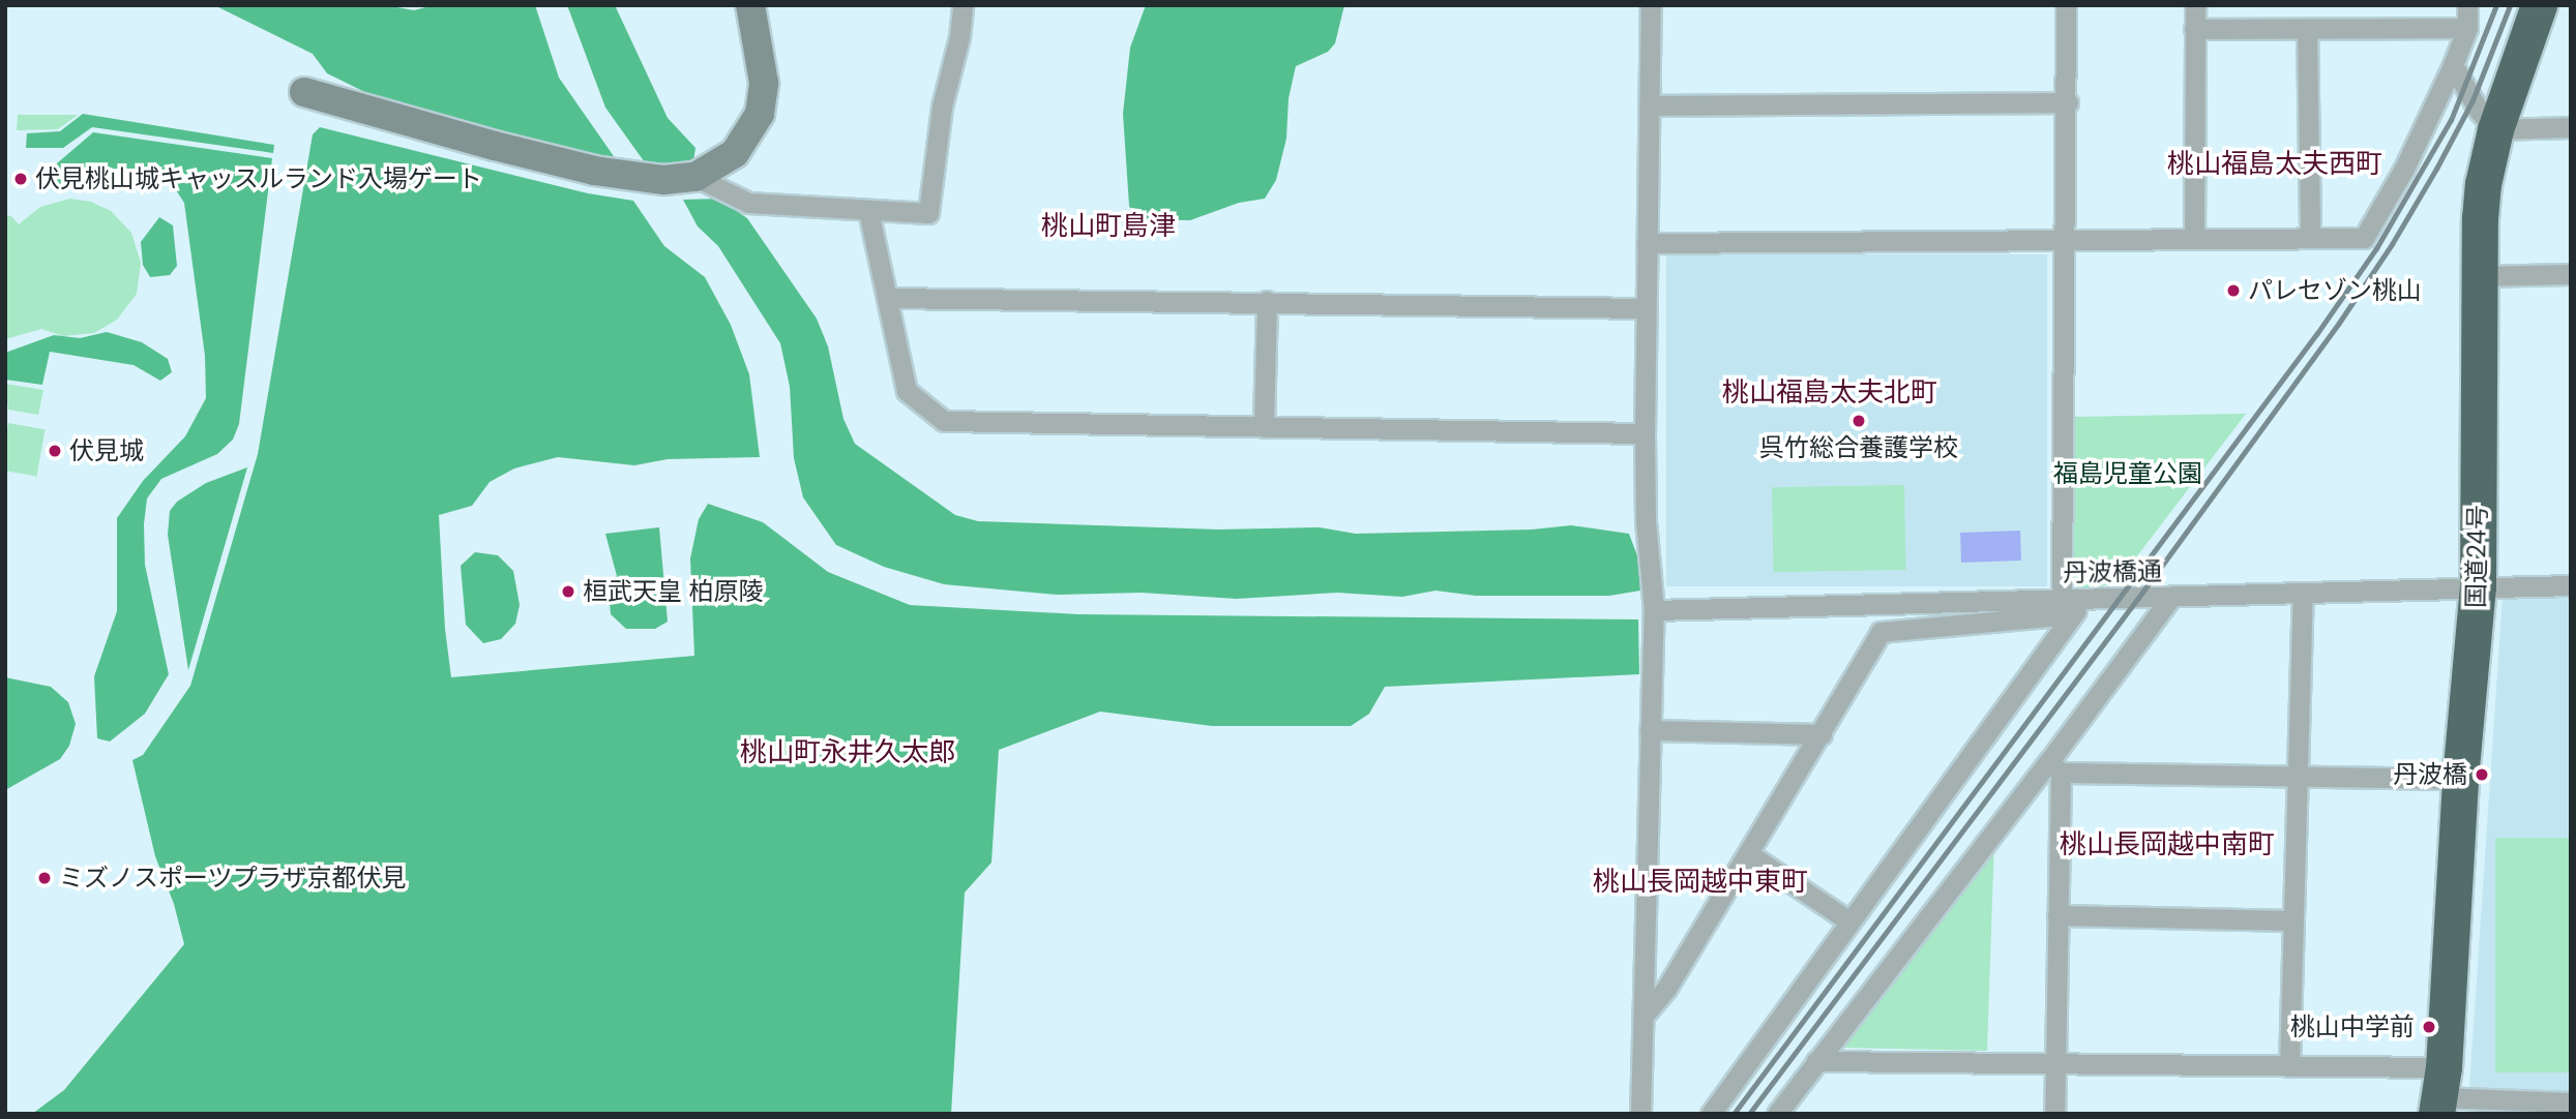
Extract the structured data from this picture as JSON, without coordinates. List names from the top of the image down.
{
  "streets": {
    "highway": ["国道24号"],
    "street": ["丹波橋通"]
  },
  "crossings": [
    ["国道24号", "丹波橋通"]
  ],
  "districts": [
    "桃山福島太夫西町",
    "桃山町島津",
    "桃山福島太夫北町",
    "桃山町永井久太郎",
    "桃山長岡越中南町",
    "桃山長岡越中東町"
  ],
  "parks": ["福島児童公園"],
  "places": [
    "伏見桃山城キャッスルランド入場ゲート",
    "パレセゾン桃山",
    "呉竹総合養護学校",
    "伏見城",
    "桓武天皇 柏原陵",
    "丹波橋",
    "ミズノスポーツプラザ京都伏見",
    "桃山中学前"
  ]
}
